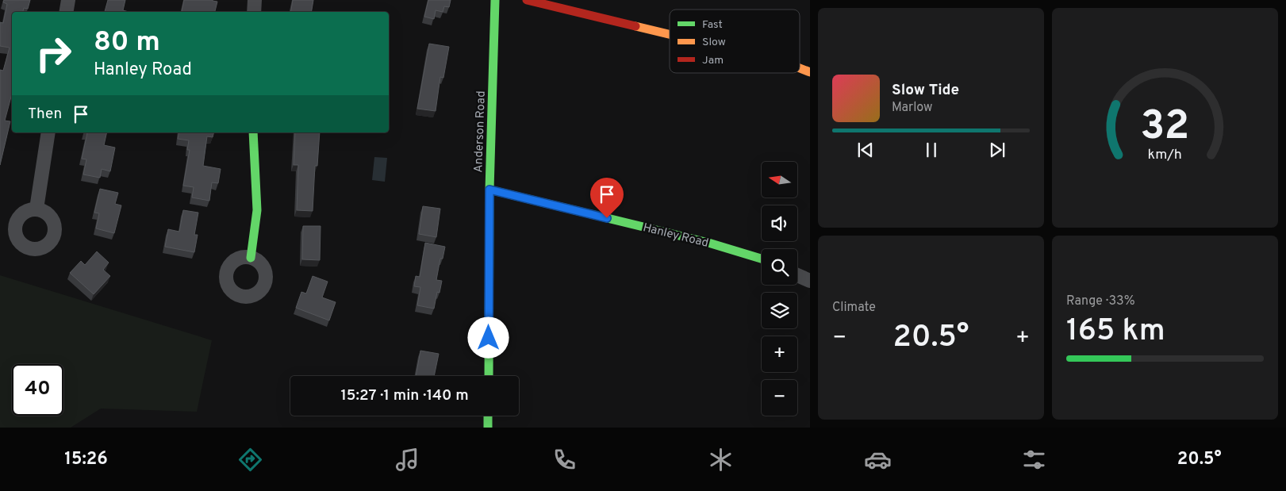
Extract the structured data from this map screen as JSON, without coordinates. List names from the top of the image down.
{
  "streets": {
    "street": ["Anderson Road", "Hanley Road"]
  },
  "crossings": [
    ["Anderson Road", "Hanley Road"]
  ],
  "legend": ["Fast", "Slow", "Jam"],
  "north": "left",
  "page": {
    "turn": ["80 m", "Hanley Road"],
    "song": ["Slow Tide", "Marlow"],
    "then": "Then",
    "map_buttons": ["+", "−"],
    "tile": [
      "Climate",
      ["Range · 33%", "165 km"]
    ],
    "heat": ["−", "20.5°", "+"],
    "limit": "40",
    "trip": "15:27 · 1 min · 140 m",
    "tabs": ["15:26", "20.5°"],
    "gauge": ["32", "km/h"]
  }
}
